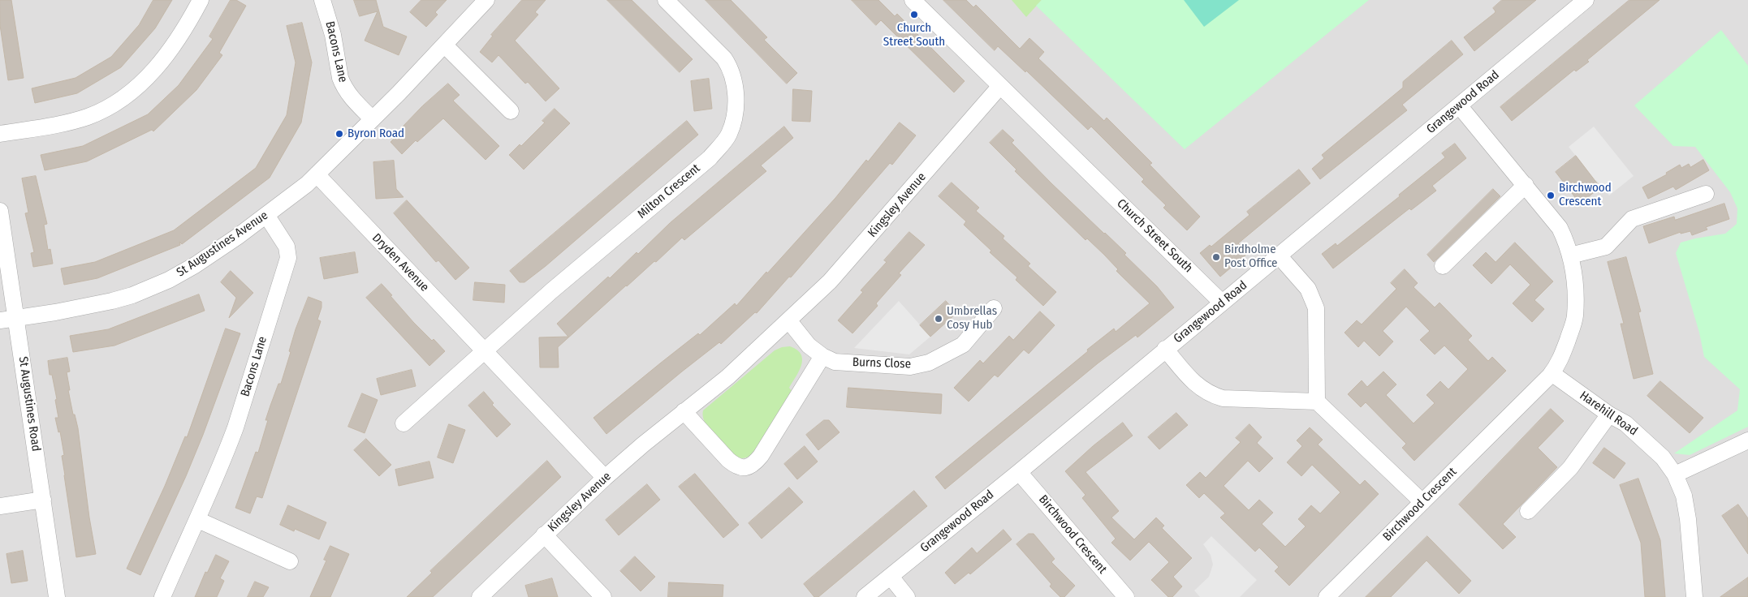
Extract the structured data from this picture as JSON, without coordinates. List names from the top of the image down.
{
  "streets": {
    "street": [
      "Bacons Lane",
      "Grangewood Road",
      "Milton Crescent",
      "Kingsley Avenue",
      "Church Street South",
      "St Augustines Avenue",
      "Dryden Avenue",
      "Burns Close",
      "St Augustines Road",
      "Harehill Road",
      "Birchwood Crescent"
    ]
  },
  "crossings": [
    ["Bacons Lane", "St Augustines Avenue"],
    ["Grangewood Road", "Church Street South"],
    ["Grangewood Road", "Birchwood Crescent"],
    ["Milton Crescent", "Dryden Avenue"],
    ["Kingsley Avenue", "Church Street South"],
    ["Kingsley Avenue", "Dryden Avenue"],
    ["St Augustines Avenue", "Dryden Avenue"],
    ["St Augustines Avenue", "St Augustines Road"],
    ["Harehill Road", "Birchwood Crescent"]
  ],
  "places": [
    "Church Street South",
    "Byron Road",
    "Birchwood Crescent",
    "Birdholme Post Office",
    "Umbrellas Cosy Hub"
  ]
}
